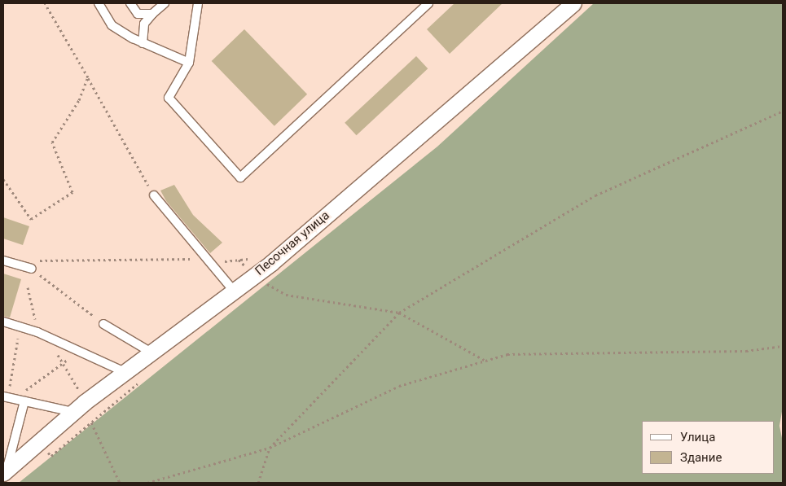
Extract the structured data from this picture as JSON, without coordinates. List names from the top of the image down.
{
  "streets": {
    "street": ["Песочная улица"]
  },
  "legend": ["Улица", "Здание"]
}
